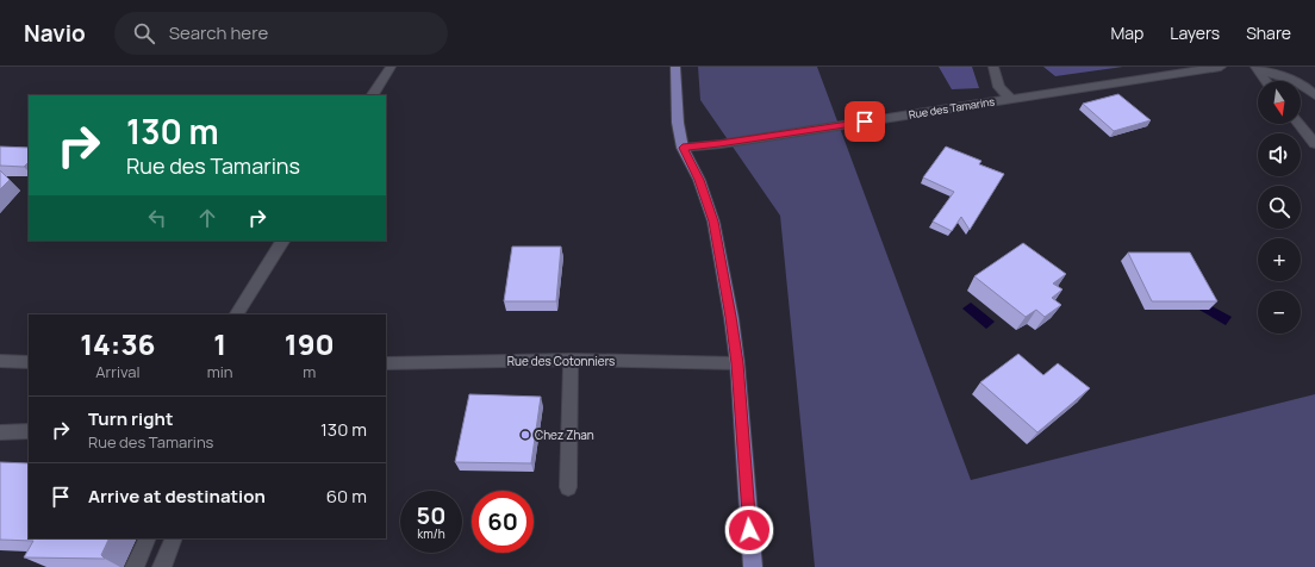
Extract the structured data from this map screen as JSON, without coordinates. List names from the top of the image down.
{
  "streets": {
    "street": ["Rue des Tamarins", "Rue des Cotonniers"]
  },
  "places": ["Chez Zhan"],
  "north": "bottom",
  "page": {
    "header": "Navio",
    "search": "Search here",
    "nav": ["Map", "Layers", "Share"],
    "map_buttons": ["+", "−"],
    "turn": ["130 m", "Rue des Tamarins"],
    "eta": [
      "14:36",
      "Arrival",
      "1",
      "min",
      "190",
      "m"
    ],
    "list": [
      {
        "name": "Turn right",
        "note": "Rue des Tamarins",
        "value": "130 m"
      },
      {
        "name": "Arrive at destination",
        "value": "60 m"
      }
    ],
    "speed": "50 km/h",
    "limit": "60"
  }
}
